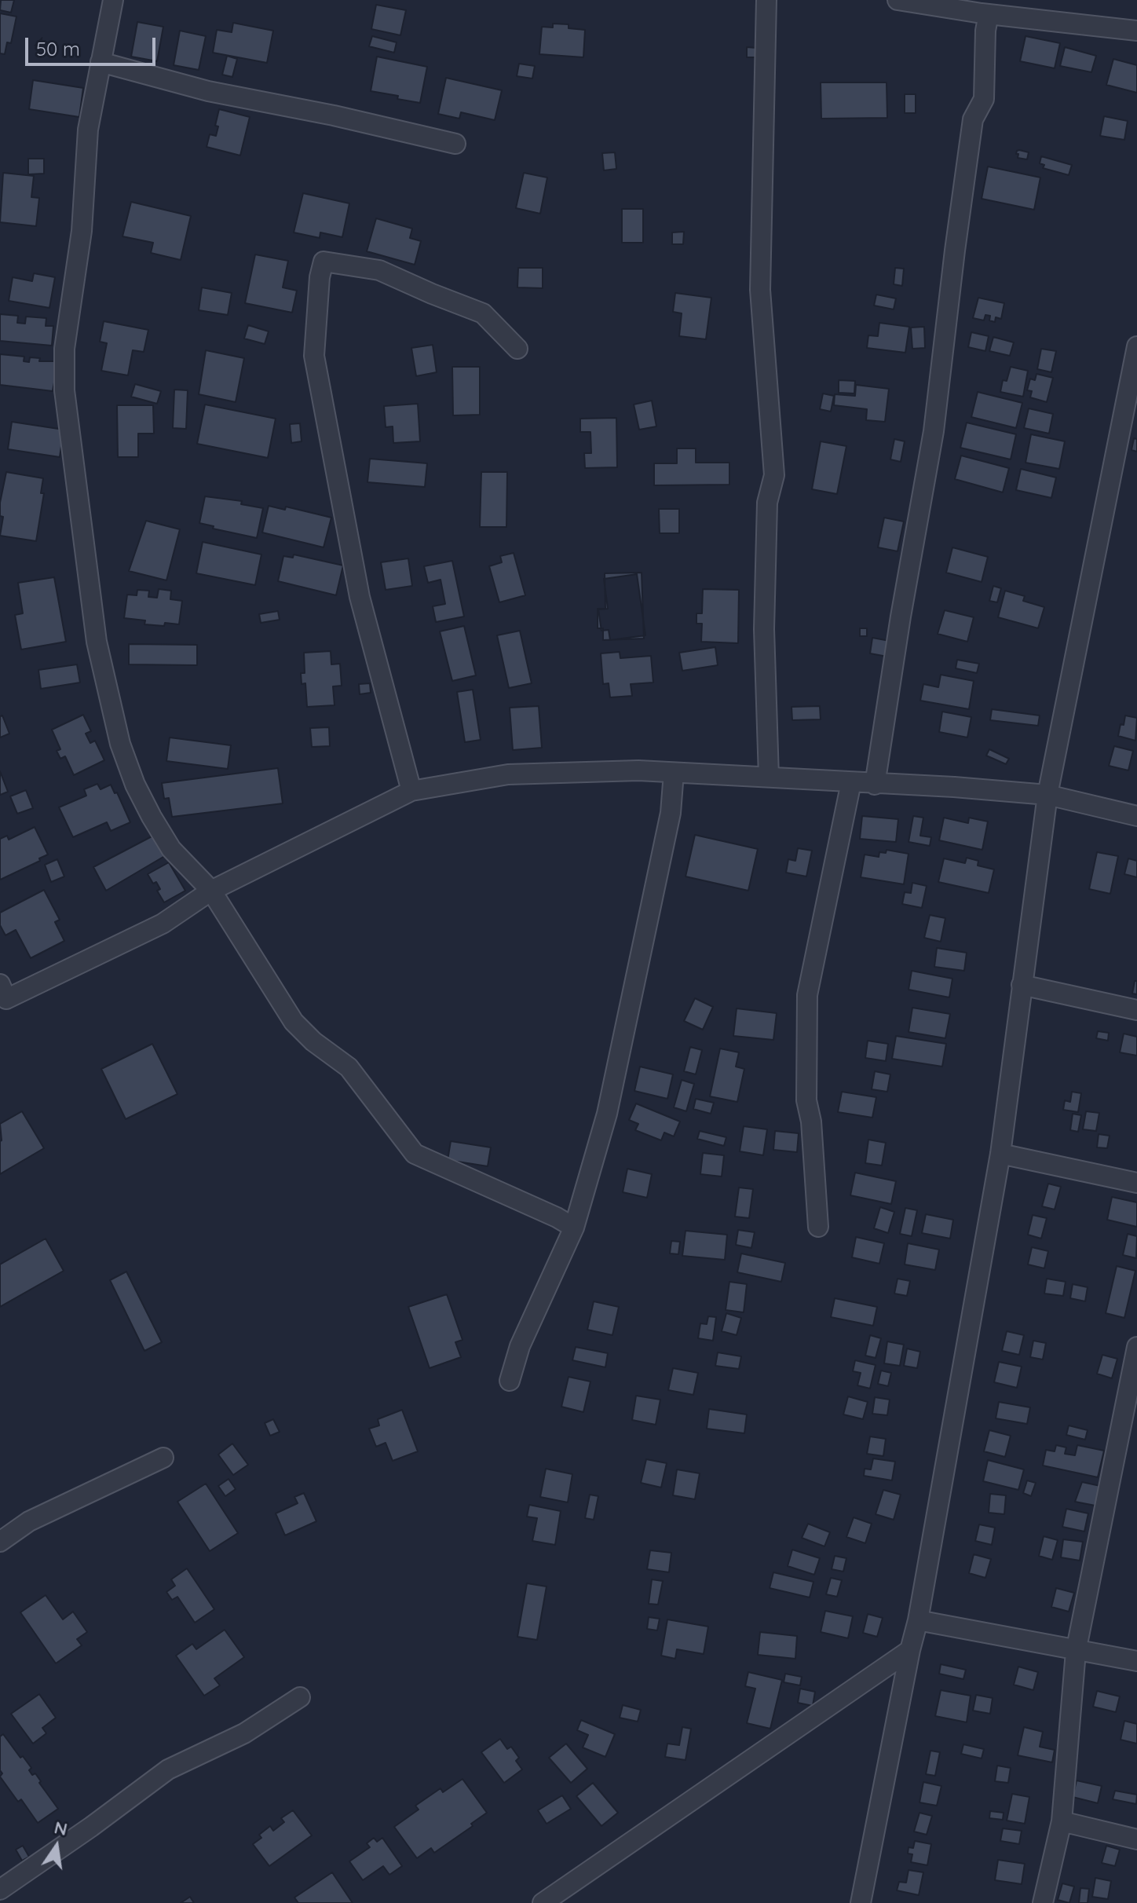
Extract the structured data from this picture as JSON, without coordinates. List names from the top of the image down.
{
  "scale_bar": "50 m",
  "north": "top"
}
